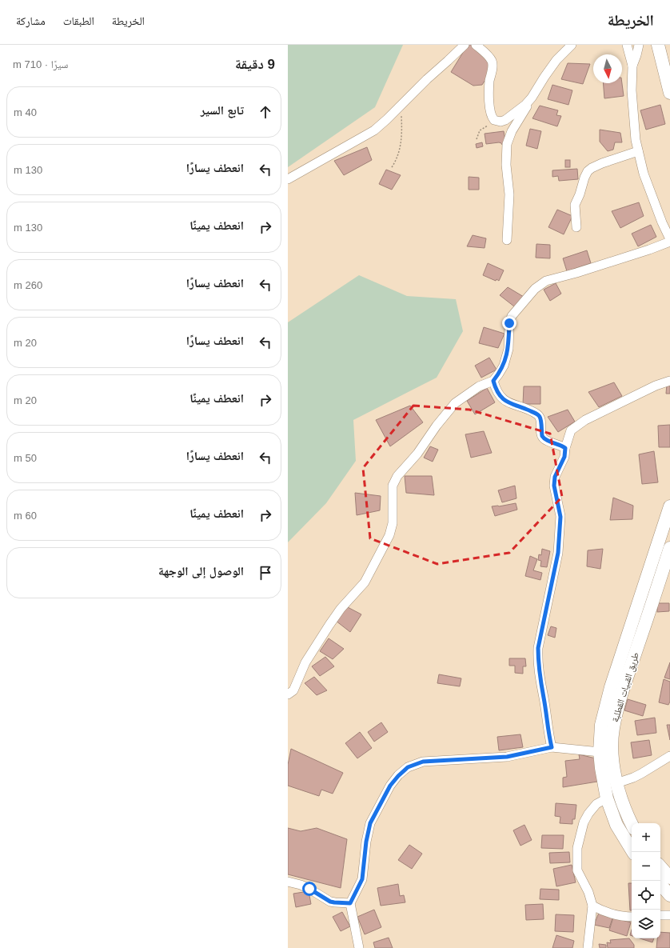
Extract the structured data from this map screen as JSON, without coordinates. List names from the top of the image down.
{
  "streets": {
    "main road": ["طريق القبيات القطلبة"]
  },
  "north": "bottom",
  "page": {
    "header": "الخريطة",
    "nav": ["الخريطة", "الطبقات", "مشاركة"],
    "heading": ["9 دقيقة", "سيرًا · 710 m"],
    "list": [
      ["تابع السير", "40 m"],
      ["انعطف يسارًا", "130 m"],
      ["انعطف يمينًا", "130 m"],
      ["انعطف يسارًا", "260 m"],
      ["انعطف يسارًا", "20 m"],
      ["انعطف يمينًا", "20 m"],
      ["انعطف يسارًا", "50 m"],
      ["انعطف يمينًا", "60 m"],
      "الوصول إلى الوجهة"
    ],
    "map_buttons": ["+", "−"]
  }
}
